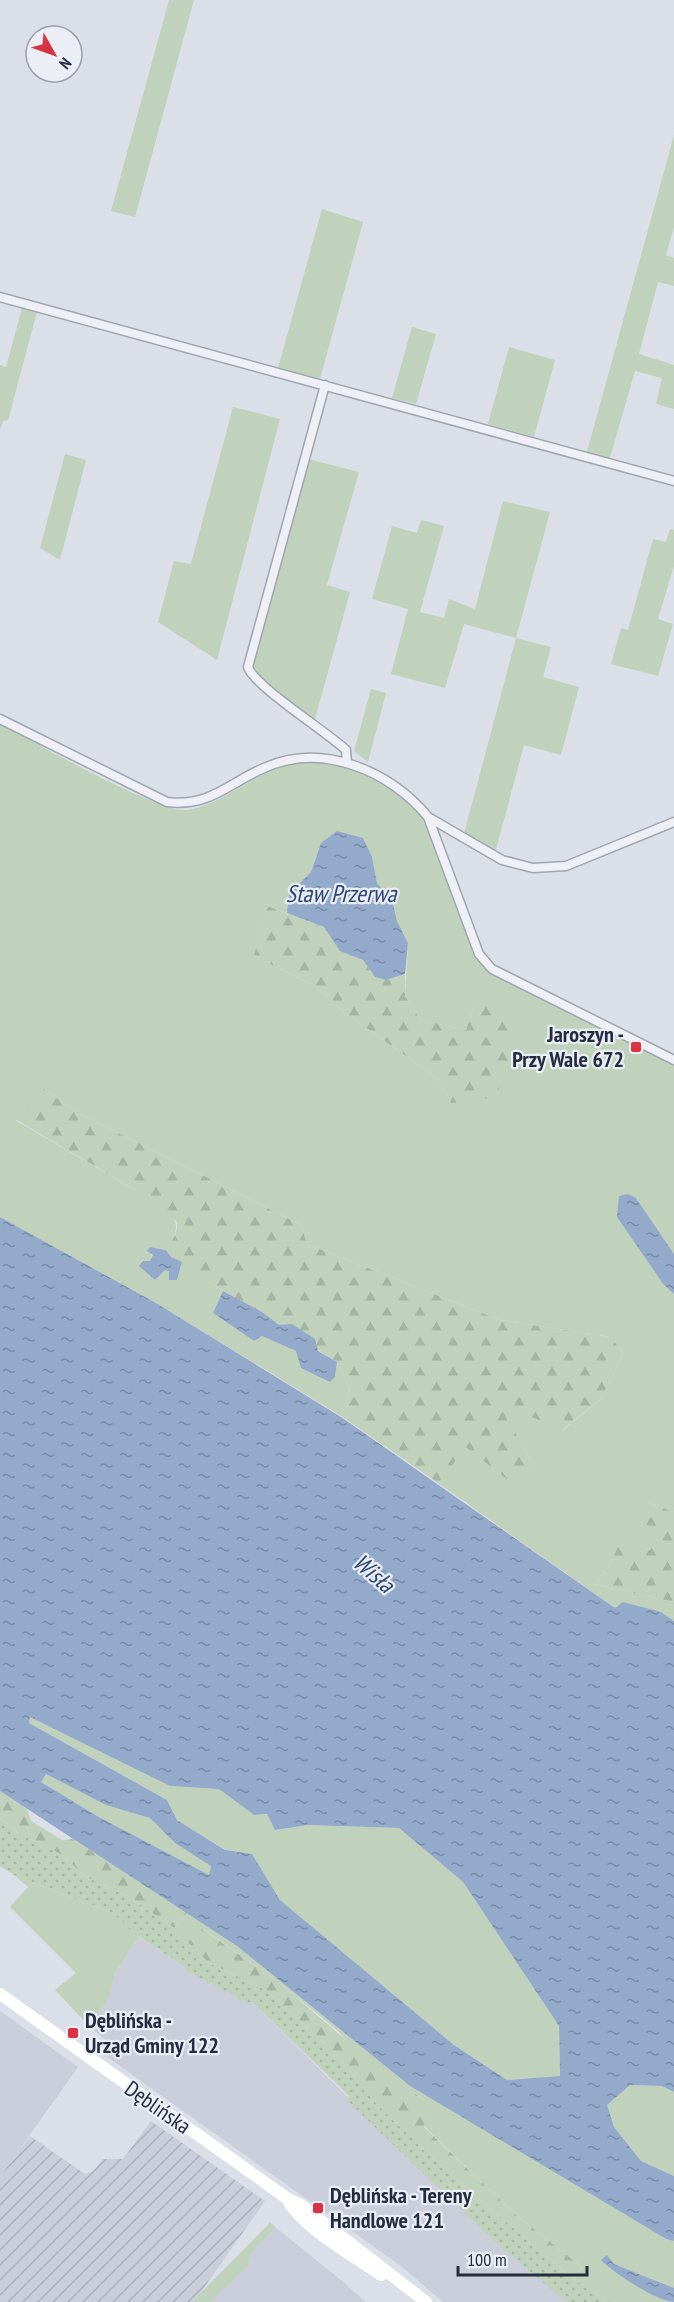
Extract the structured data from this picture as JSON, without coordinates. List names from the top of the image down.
{
  "streets": {
    "main road": ["Dęblińska"]
  },
  "water": ["Staw Przerwa", "Wisła"],
  "places": {
    "transit": ["Jaroszyn - Przy Wale 672", "Dęblińska - Urząd Gminy 122", "Dęblińska - Tereny Handlowe 121"]
  },
  "scale_bar": "100 m",
  "north": "bottom right"
}
